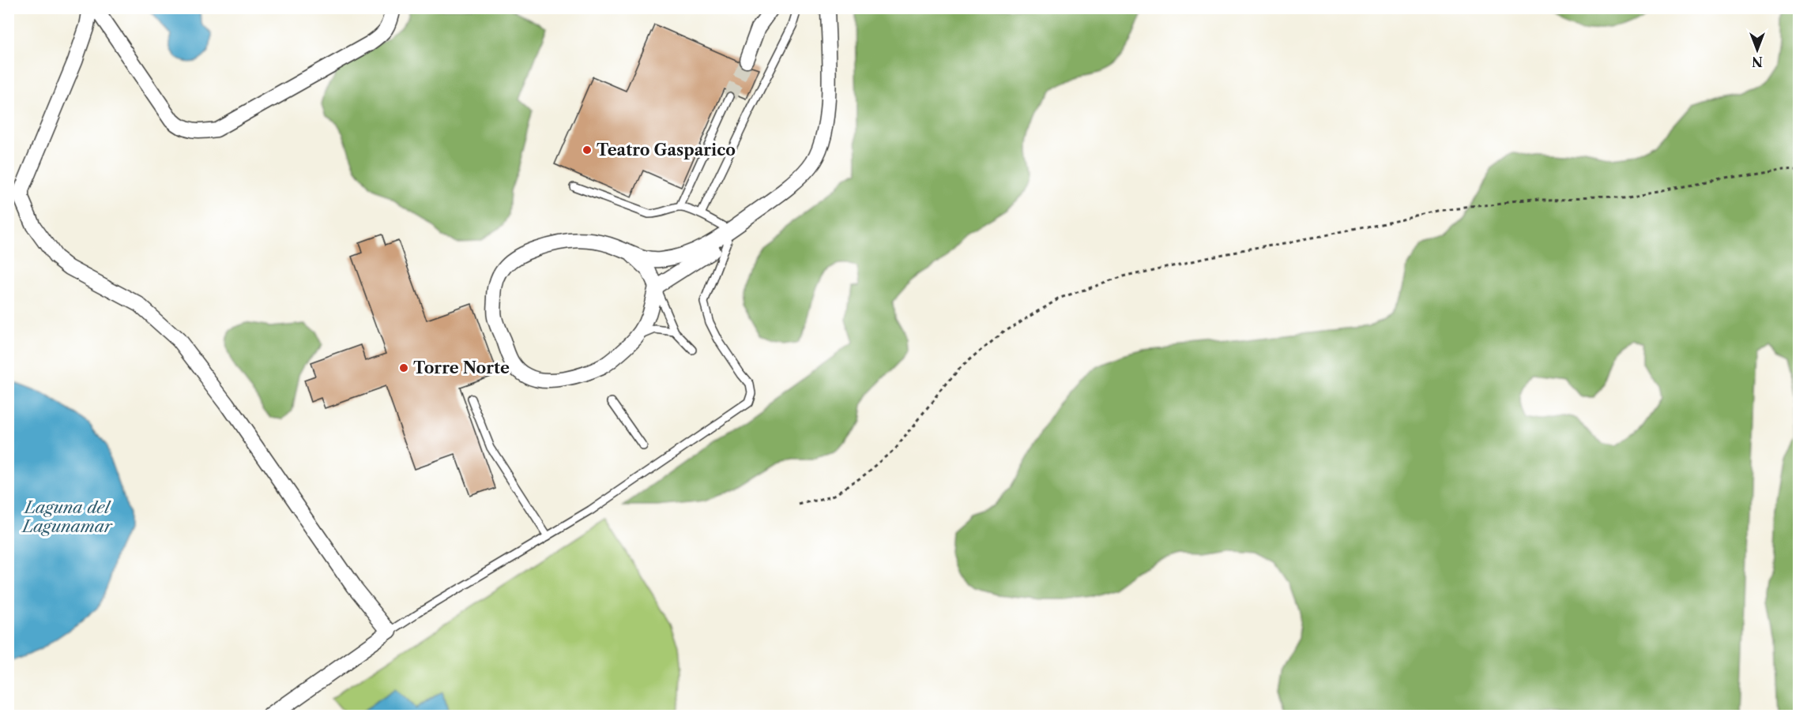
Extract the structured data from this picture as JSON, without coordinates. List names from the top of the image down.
{
  "water": ["Laguna del Lagunamar"],
  "places": ["Teatro Gasparico", "Torre Norte"],
  "north": "bottom"
}
